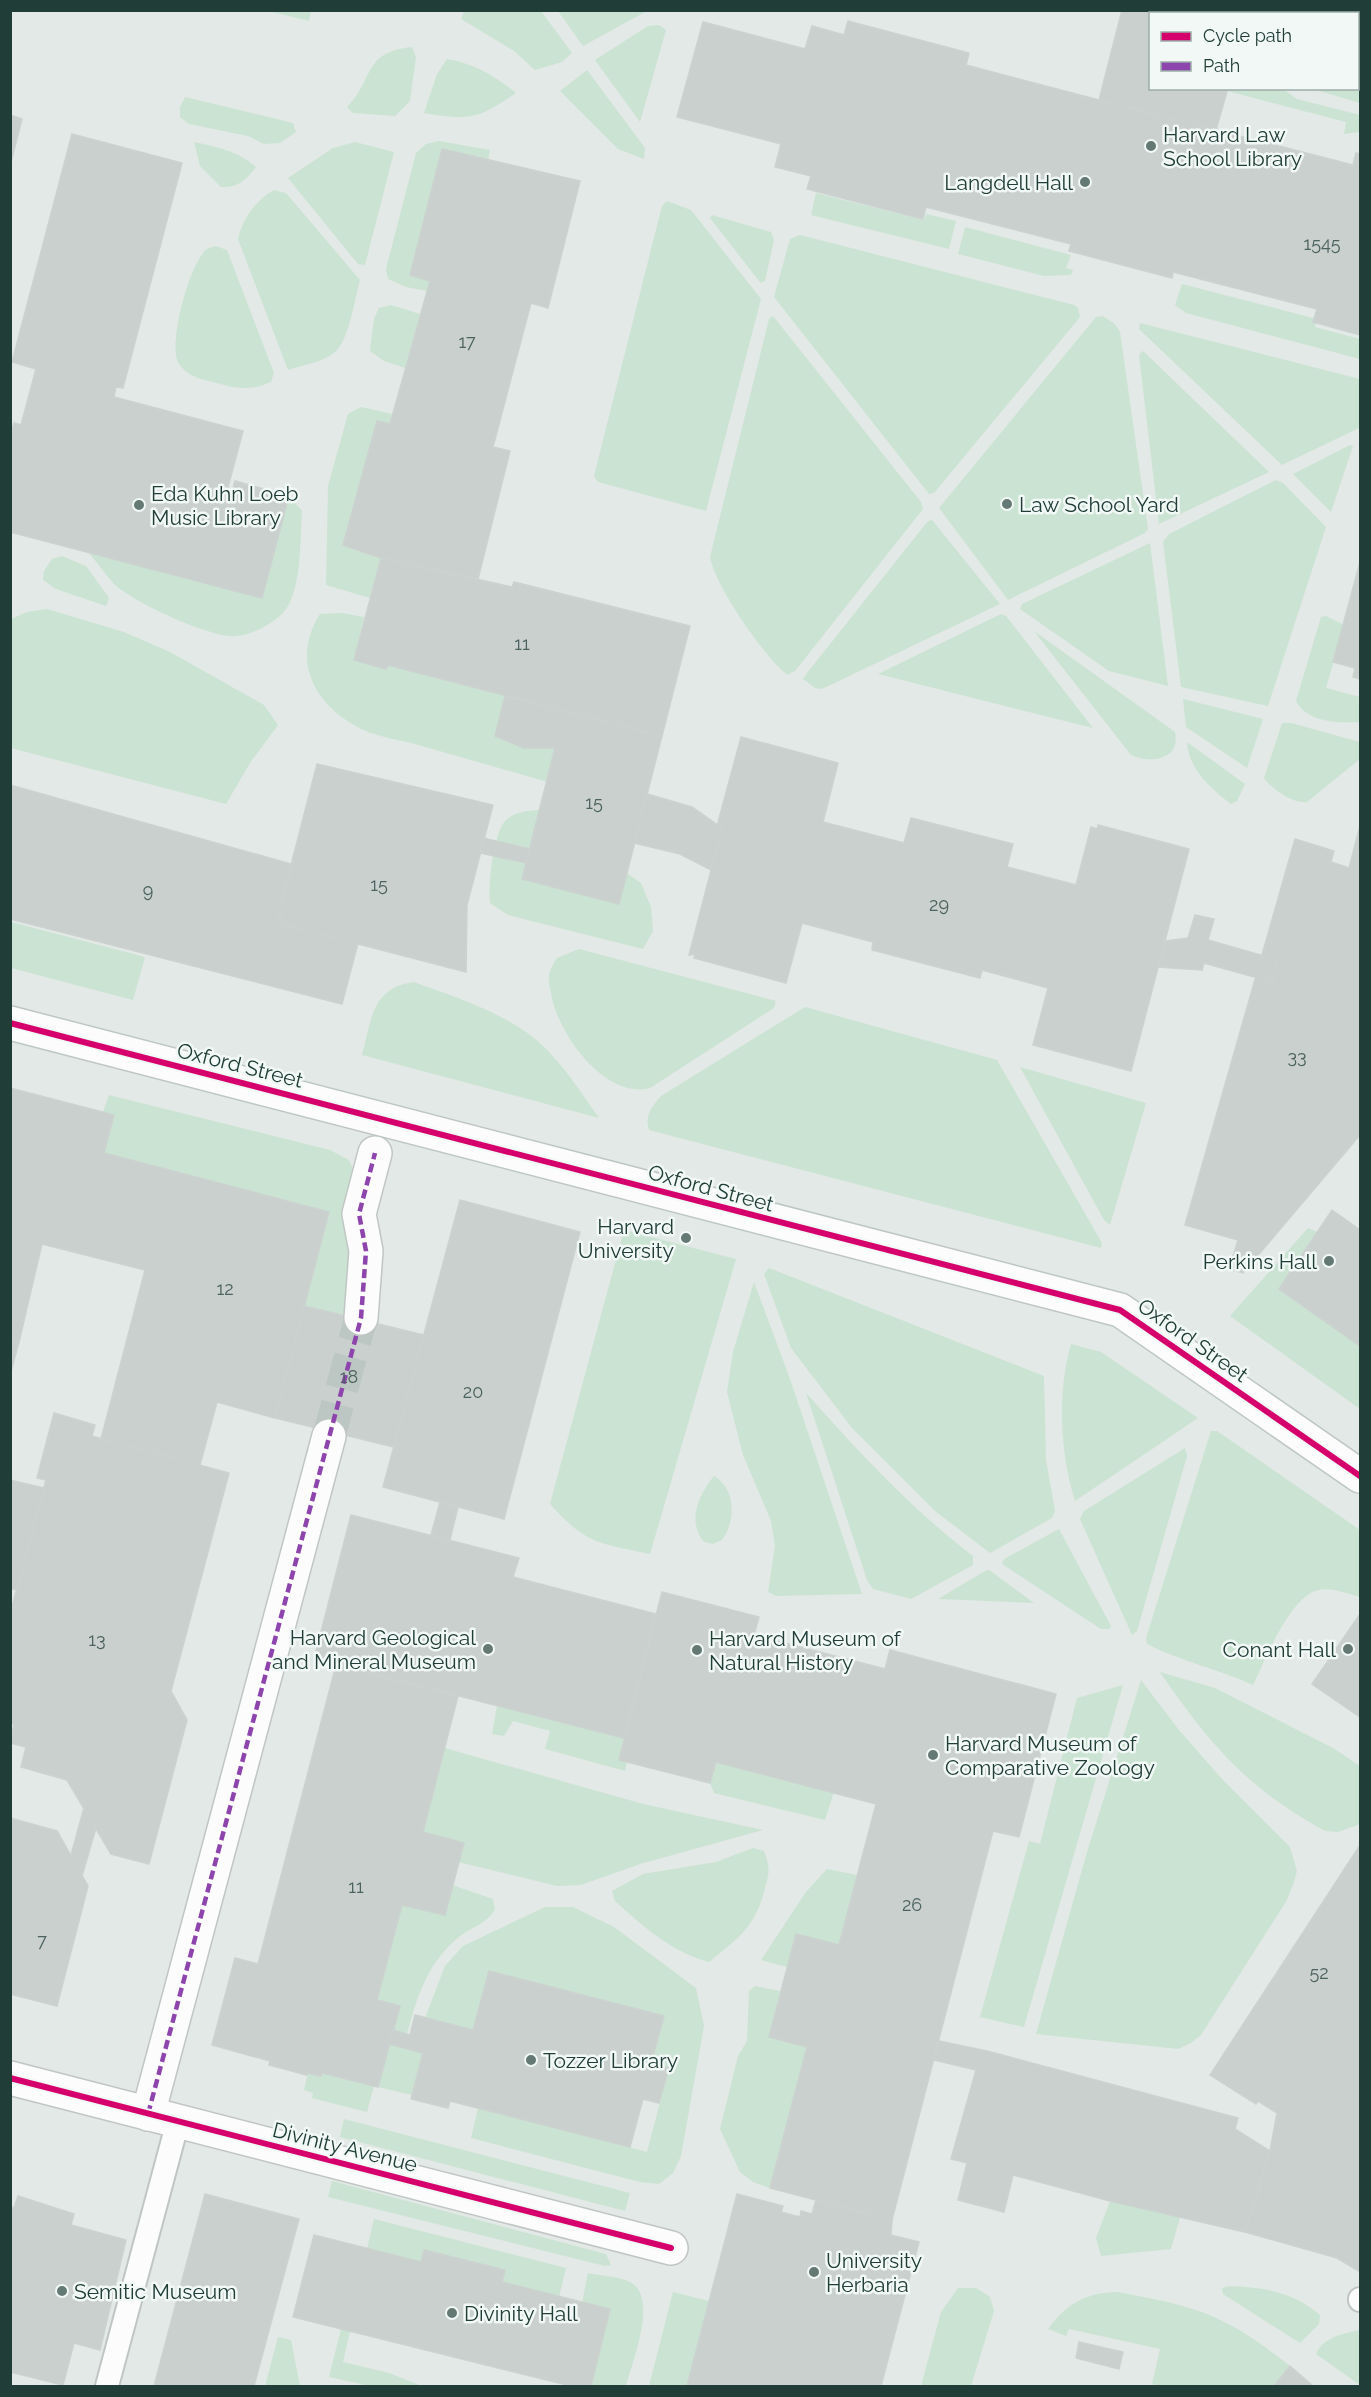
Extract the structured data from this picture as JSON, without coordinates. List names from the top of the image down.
{
  "streets": {
    "street": ["Oxford Street", "Divinity Avenue"]
  },
  "places": [
    "Harvard Law School Library",
    "Langdell Hall",
    "Law School Yard",
    "Eda Kuhn Loeb Music Library",
    "Harvard University",
    "Perkins Hall",
    "Harvard Geological and Mineral Museum",
    "Conant Hall",
    "Harvard Museum of Natural History",
    "Harvard Museum of Comparative Zoology",
    "Tozzer Library",
    "University Herbaria",
    "Semitic Museum",
    "Divinity Hall"
  ],
  "house_numbers": [
    "1545",
    "17",
    "11",
    "15",
    "15",
    "9",
    "29",
    "33",
    "12",
    "18",
    "20",
    "13",
    "11",
    "26",
    "7",
    "52"
  ],
  "legend": ["Cycle path", "Path"]
}
